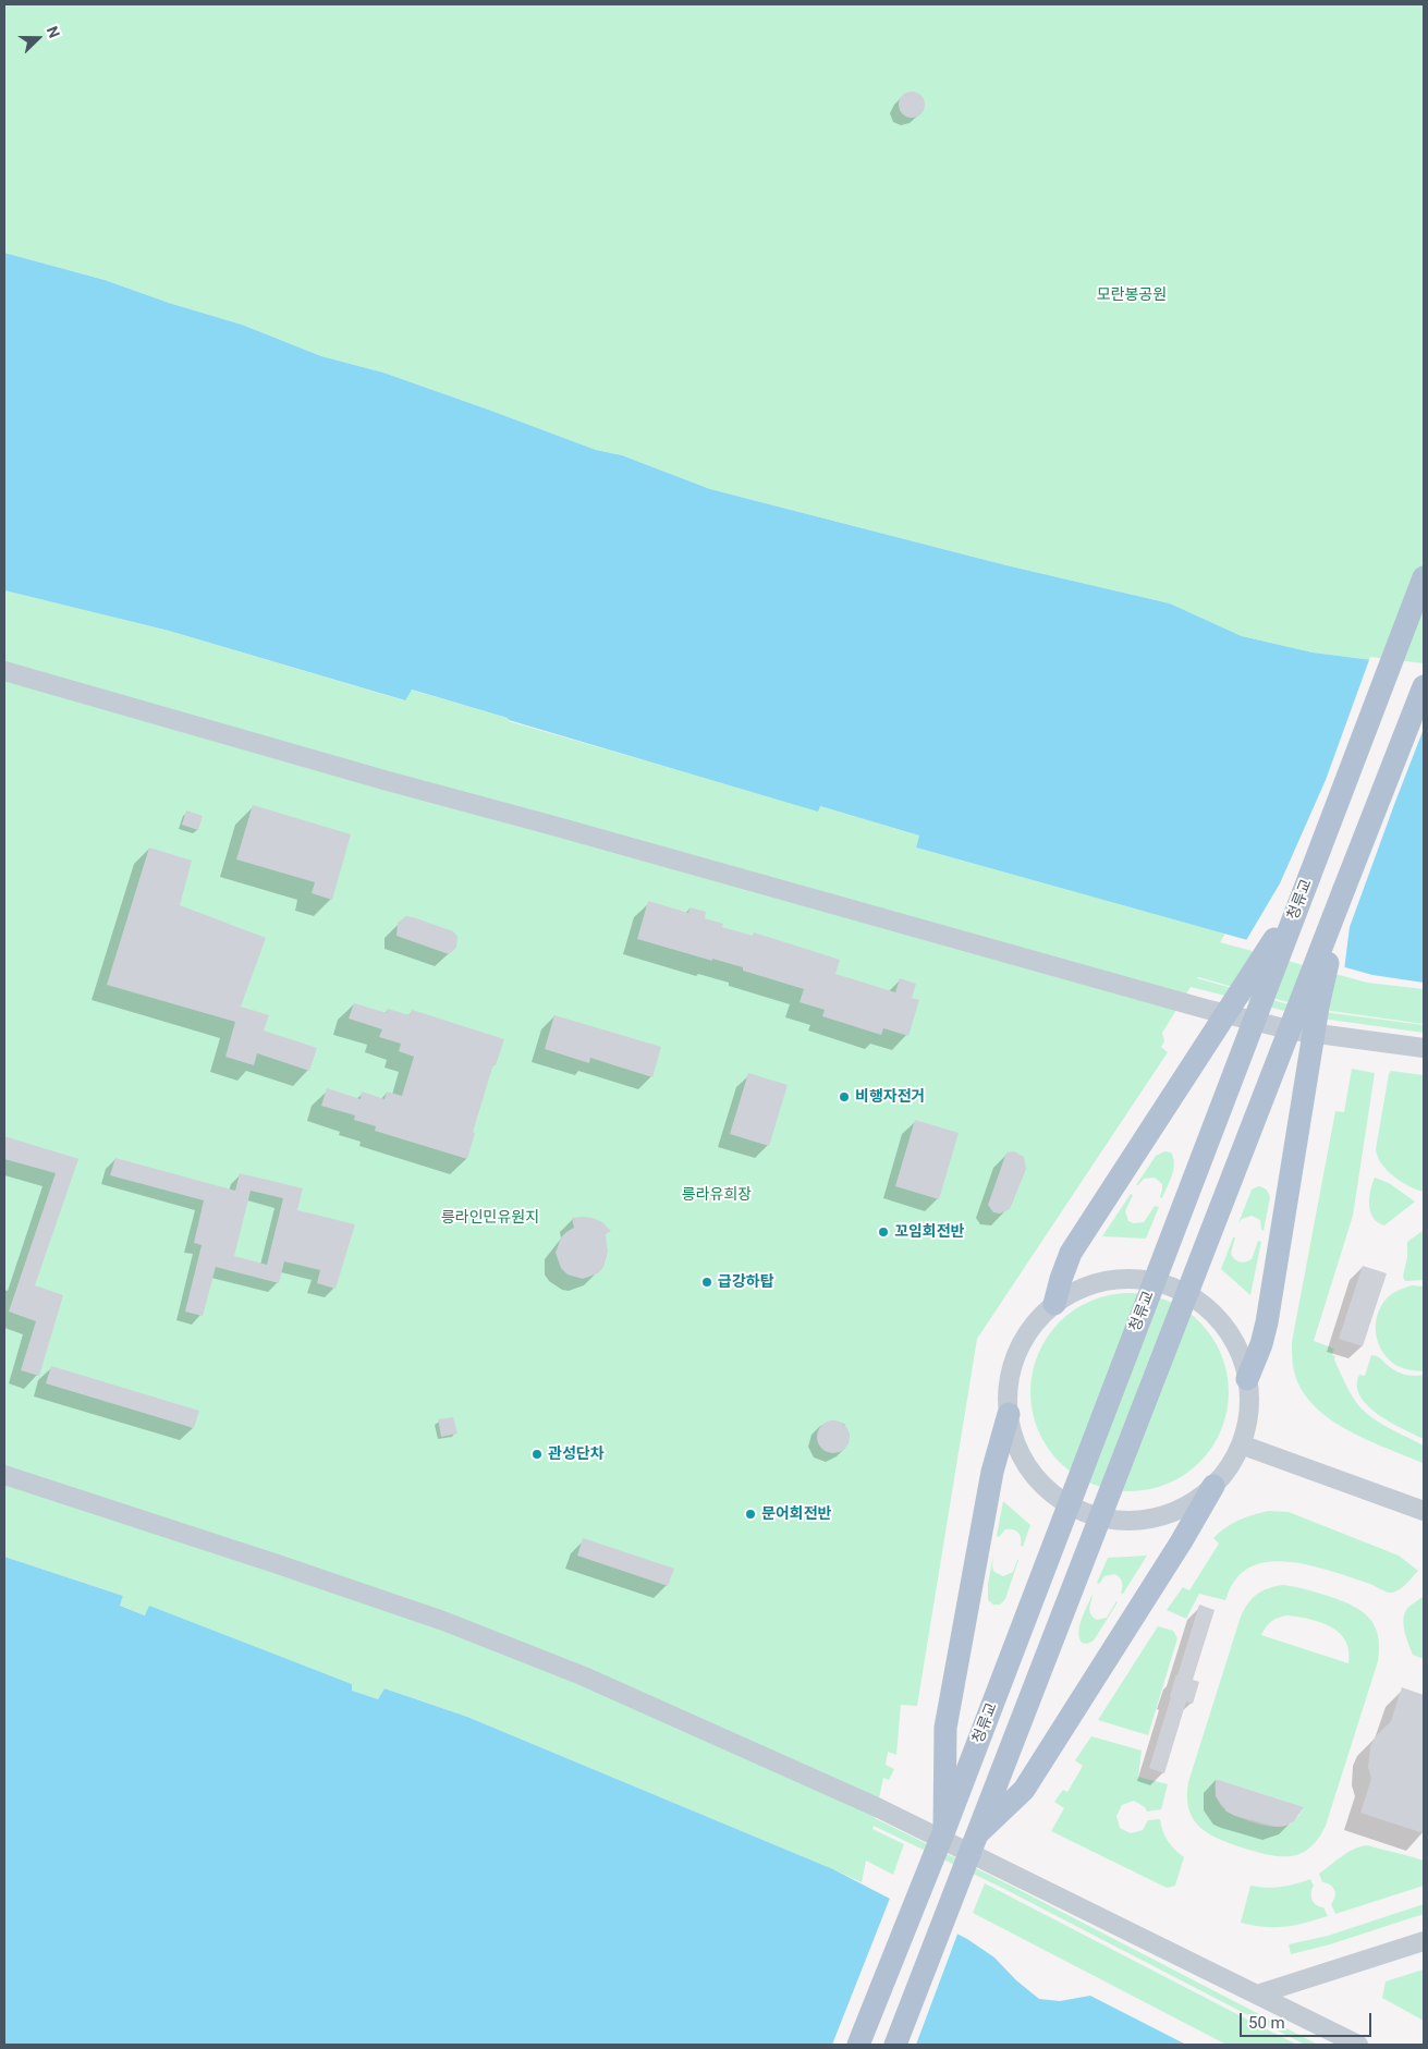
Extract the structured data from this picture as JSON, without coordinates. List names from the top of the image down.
{
  "streets": {
    "main road": ["청류교"]
  },
  "parks": ["모란봉공원", "릉라유희장", "릉라인민유원지"],
  "places": [
    "비행자전거",
    "꼬임회전반",
    "급강하탑",
    "관성단차",
    "문어회전반"
  ],
  "scale_bar": "50 m",
  "north": "right"
}
